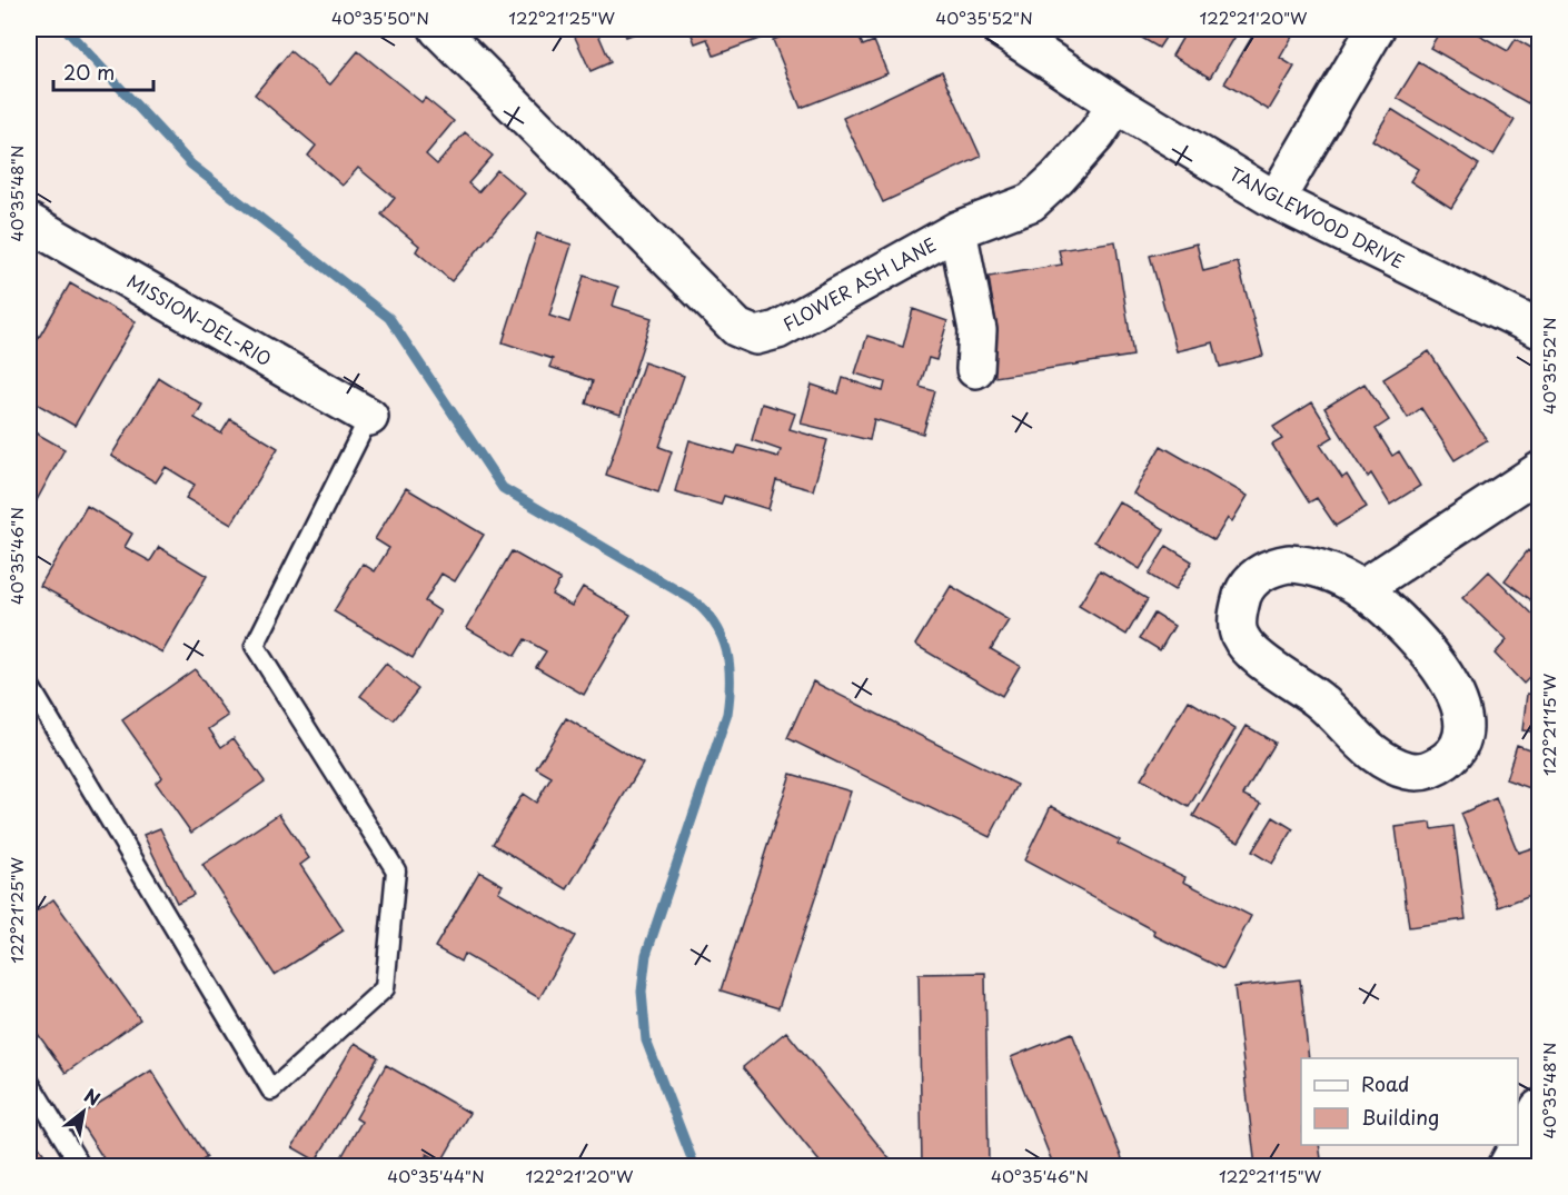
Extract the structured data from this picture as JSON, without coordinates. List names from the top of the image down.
{
  "streets": {
    "street": ["TANGLEWOOD DRIVE", "FLOWER ASH LANE", "MISSION-DEL-RIO"]
  },
  "crossings": [
    ["TANGLEWOOD DRIVE", "FLOWER ASH LANE"]
  ],
  "legend": ["Road", "Building"],
  "scale_bar": "20 m",
  "north": "top right",
  "coordinates": [
    "40°35'50\"N",
    "122°21'25\"W",
    "40°35'52\"N",
    "122°21'20\"W",
    "40°35'48\"N",
    "40°35'46\"N",
    "122°21'15\"W",
    "40°35'44\"N"
  ]
}
